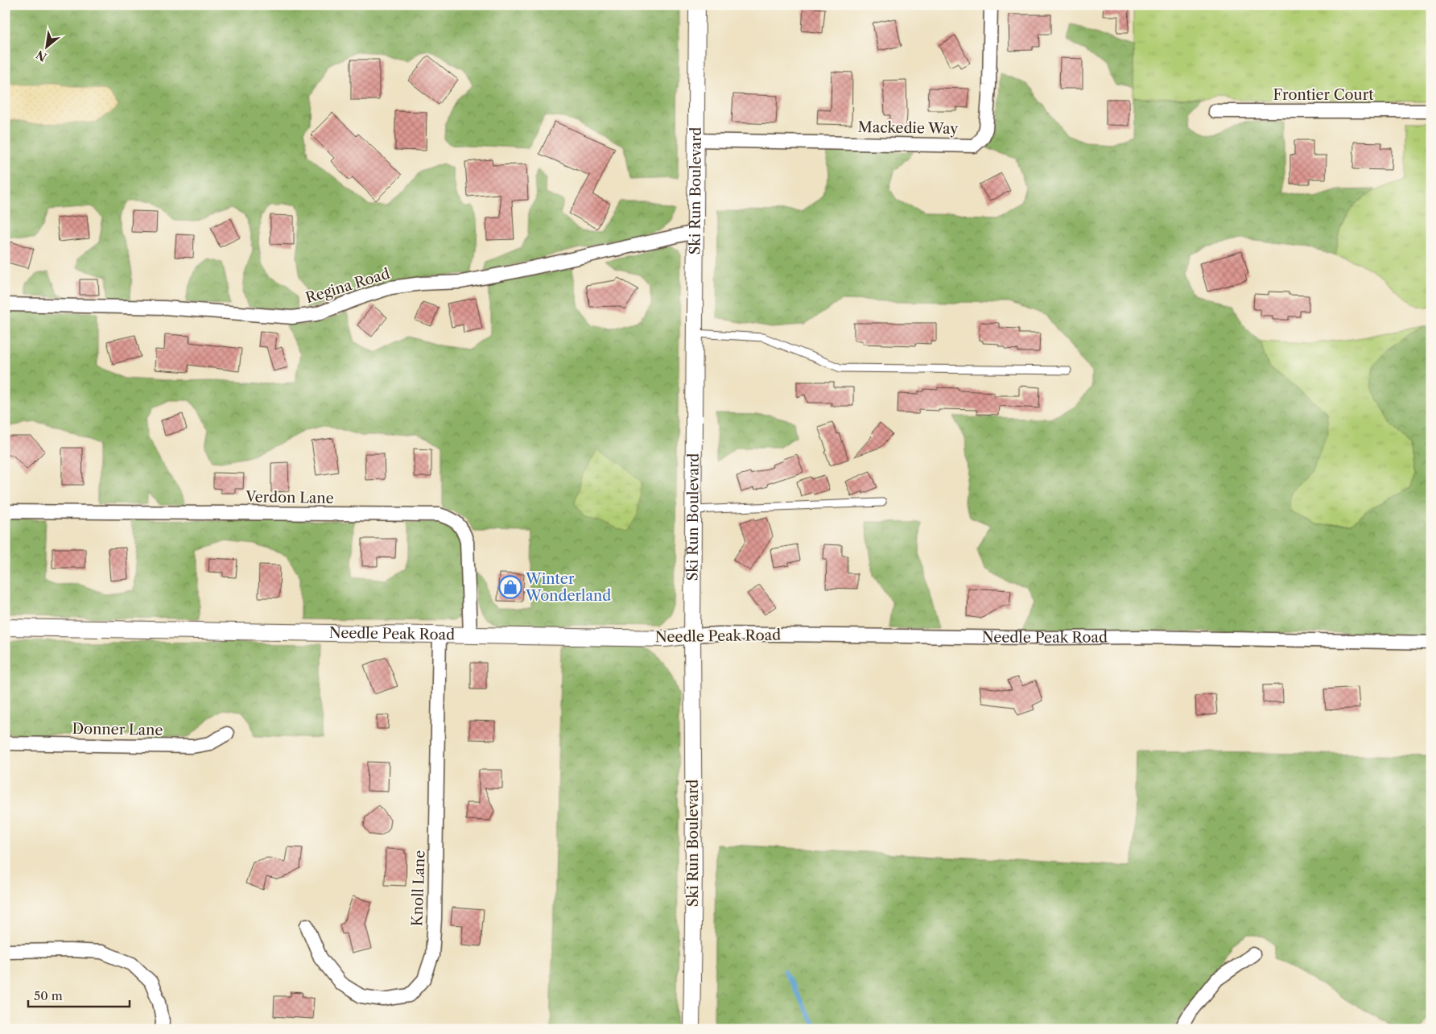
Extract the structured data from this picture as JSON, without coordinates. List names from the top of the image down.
{
  "streets": {
    "street": [
      "Frontier Court",
      "Mackedie Way",
      "Ski Run Boulevard",
      "Regina Road",
      "Verdon Lane",
      "Needle Peak Road",
      "Donner Lane",
      "Knoll Lane"
    ]
  },
  "crossings": [
    ["Mackedie Way", "Ski Run Boulevard"],
    ["Ski Run Boulevard", "Regina Road"],
    ["Ski Run Boulevard", "Needle Peak Road"],
    ["Verdon Lane", "Needle Peak Road"],
    ["Needle Peak Road", "Knoll Lane"]
  ],
  "places": {
    "shop": ["Winter Wonderland"]
  },
  "scale_bar": "50 m",
  "north": "bottom left"
}
